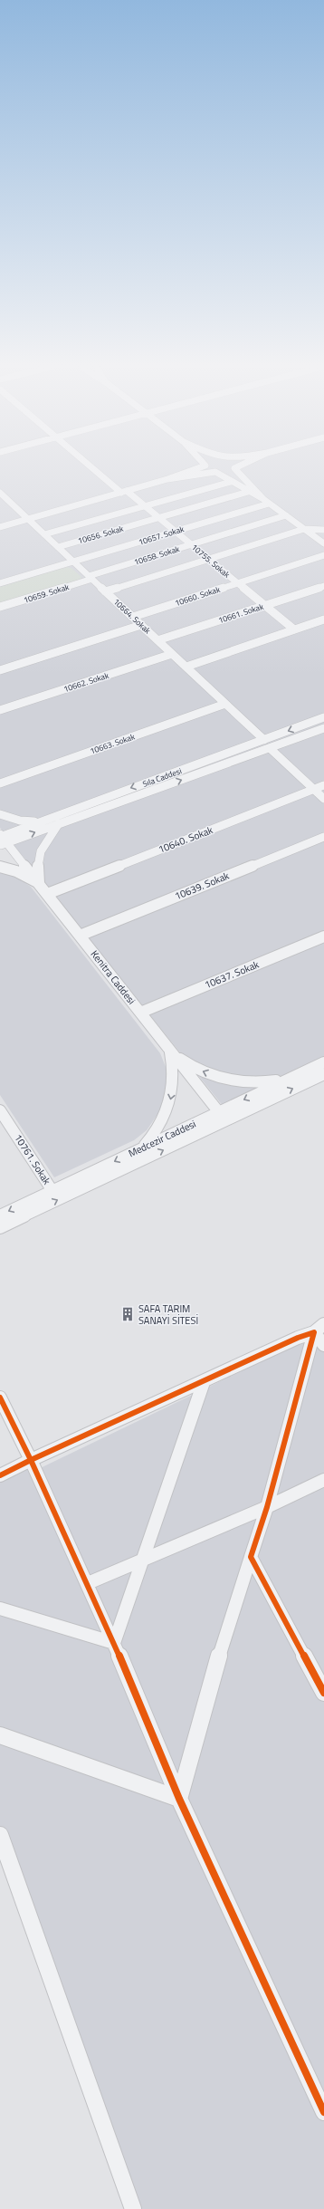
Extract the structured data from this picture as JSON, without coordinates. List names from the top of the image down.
{
  "streets": {
    "street": [
      "10656. Sokak",
      "10657. Sokak",
      "10658. Sokak",
      "10755. Sokak",
      "10659. Sokak",
      "10660. Sokak",
      "10661. Sokak",
      "10664. Sokak",
      "10662. Sokak",
      "10663. Sokak",
      "Sıla Caddesi",
      "10640. Sokak",
      "10639. Sokak",
      "10637. Sokak",
      "Kenitra Caddesi",
      "Medcezir Caddesi",
      "10761. Sokak"
    ]
  },
  "crossings": [
    ["10656. Sokak", "10755. Sokak"],
    ["10656. Sokak", "10664. Sokak"],
    ["10657. Sokak", "10755. Sokak"],
    ["10657. Sokak", "10664. Sokak"],
    ["10658. Sokak", "10755. Sokak"],
    ["10658. Sokak", "10659. Sokak"],
    ["10658. Sokak", "10664. Sokak"],
    ["10755. Sokak", "10660. Sokak"],
    ["10755. Sokak", "10661. Sokak"],
    ["10659. Sokak", "10664. Sokak"],
    ["10660. Sokak", "10664. Sokak"],
    ["10661. Sokak", "10664. Sokak"],
    ["10664. Sokak", "10662. Sokak"],
    ["10664. Sokak", "10663. Sokak"],
    ["10664. Sokak", "Sıla Caddesi"],
    ["Sıla Caddesi", "Kenitra Caddesi"],
    ["10640. Sokak", "Kenitra Caddesi"],
    ["10639. Sokak", "Kenitra Caddesi"],
    ["10637. Sokak", "Kenitra Caddesi"],
    ["Kenitra Caddesi", "Medcezir Caddesi"],
    ["Medcezir Caddesi", "10761. Sokak"]
  ],
  "places": {
    "building": ["SAFA TARIM SANAYİ SİTESİ"]
  }
}
